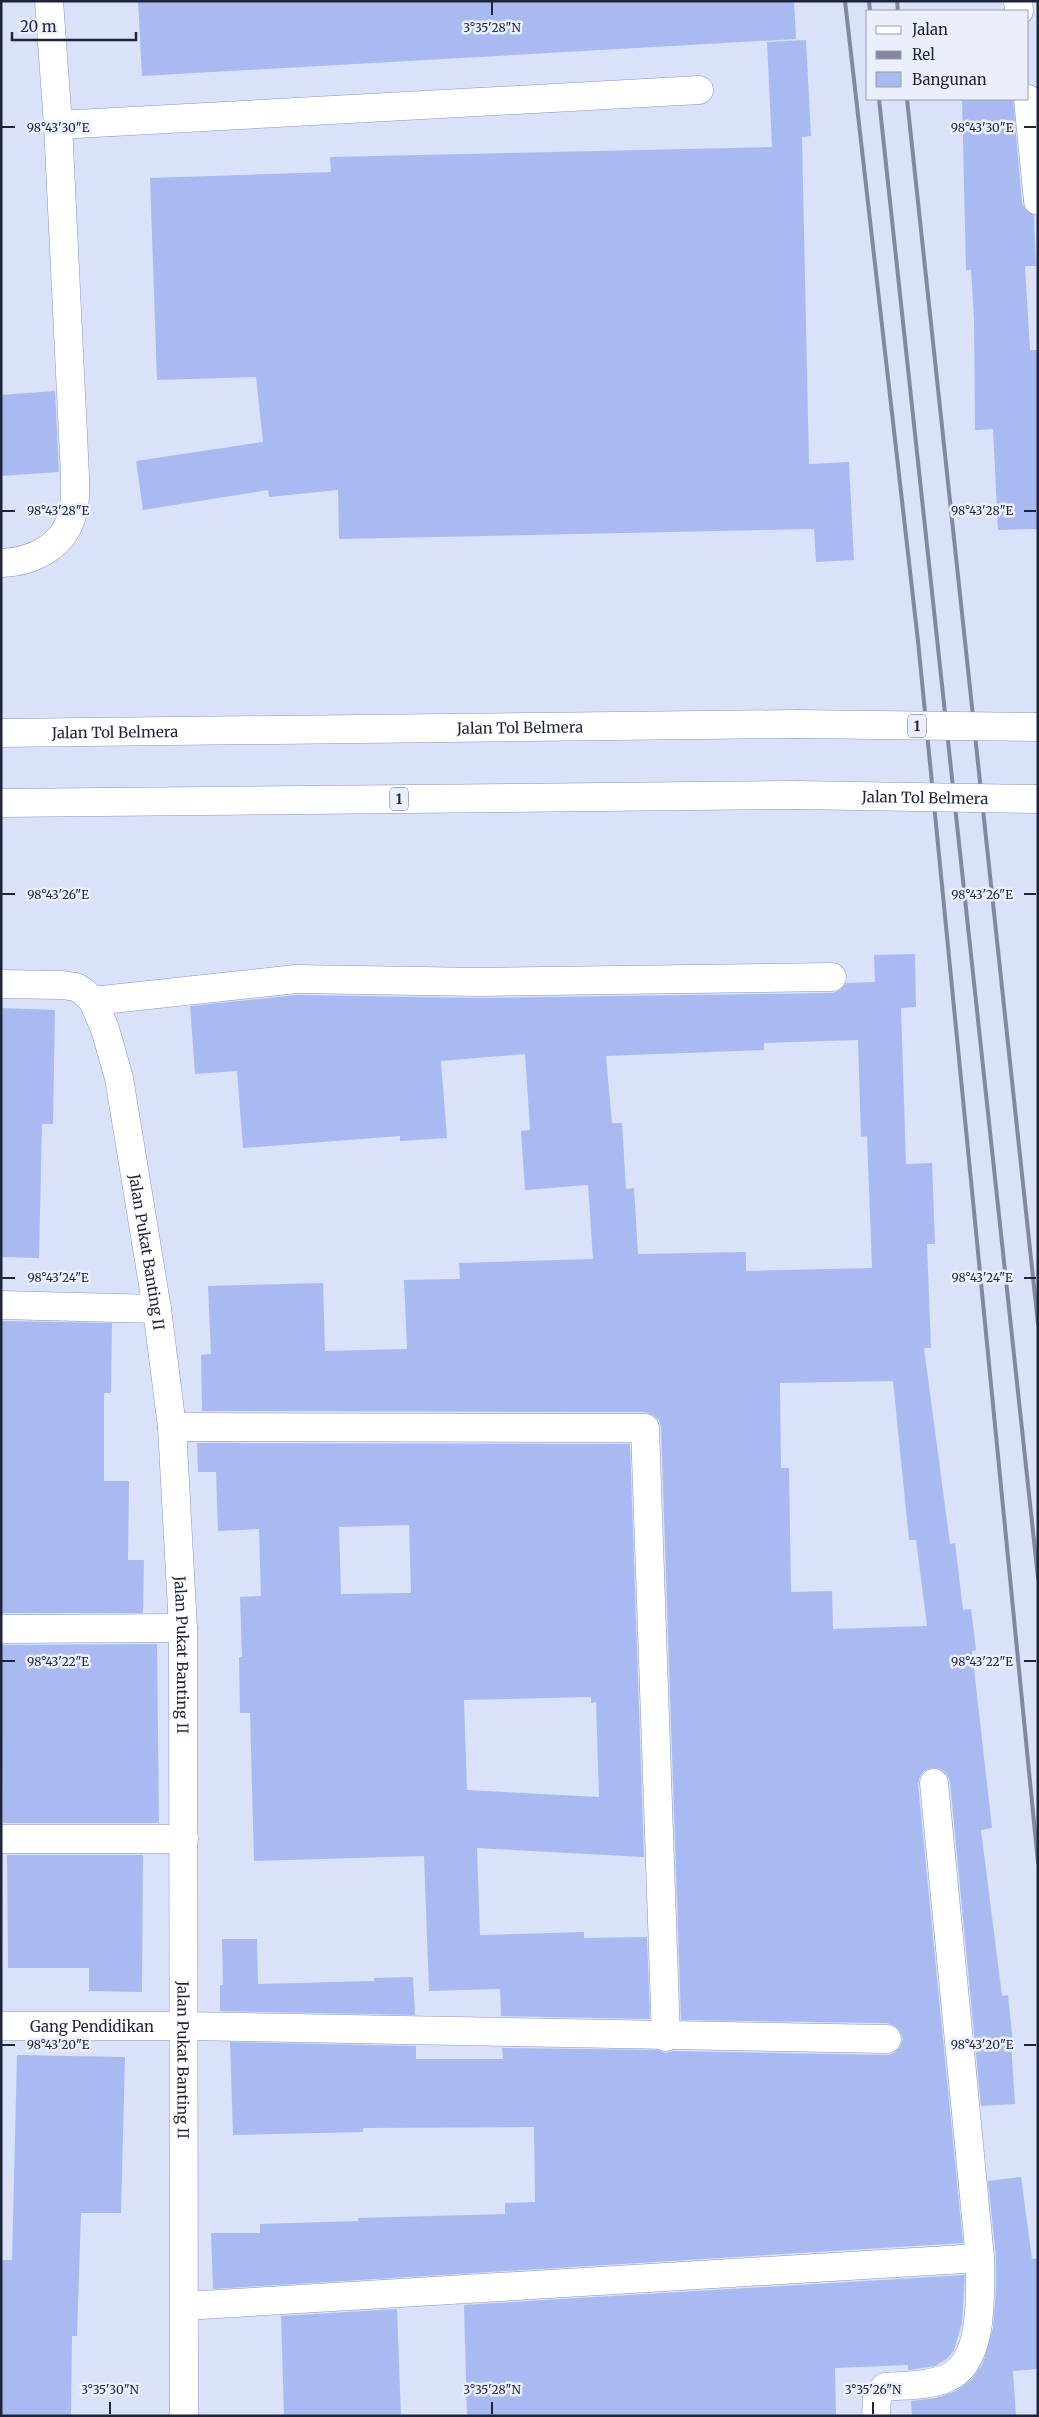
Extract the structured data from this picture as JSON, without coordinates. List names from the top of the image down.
{
  "streets": {
    "main road": [
      "1",
      "Jalan Tol Belmera",
      "Jalan Pukat Banting II",
      "Gang Pendidikan"
    ]
  },
  "crossings": [
    ["Jalan Pukat Banting II", "Gang Pendidikan"]
  ],
  "legend": ["Jalan", "Rel", "Bangunan"],
  "scale_bar": "20 m",
  "coordinates": [
    "3°35'28\"N",
    "98°43'30\"E",
    "98°43'28\"E",
    "98°43'26\"E",
    "98°43'24\"E",
    "98°43'22\"E",
    "98°43'20\"E",
    "3°35'30\"N",
    "3°35'26\"N"
  ]
}
